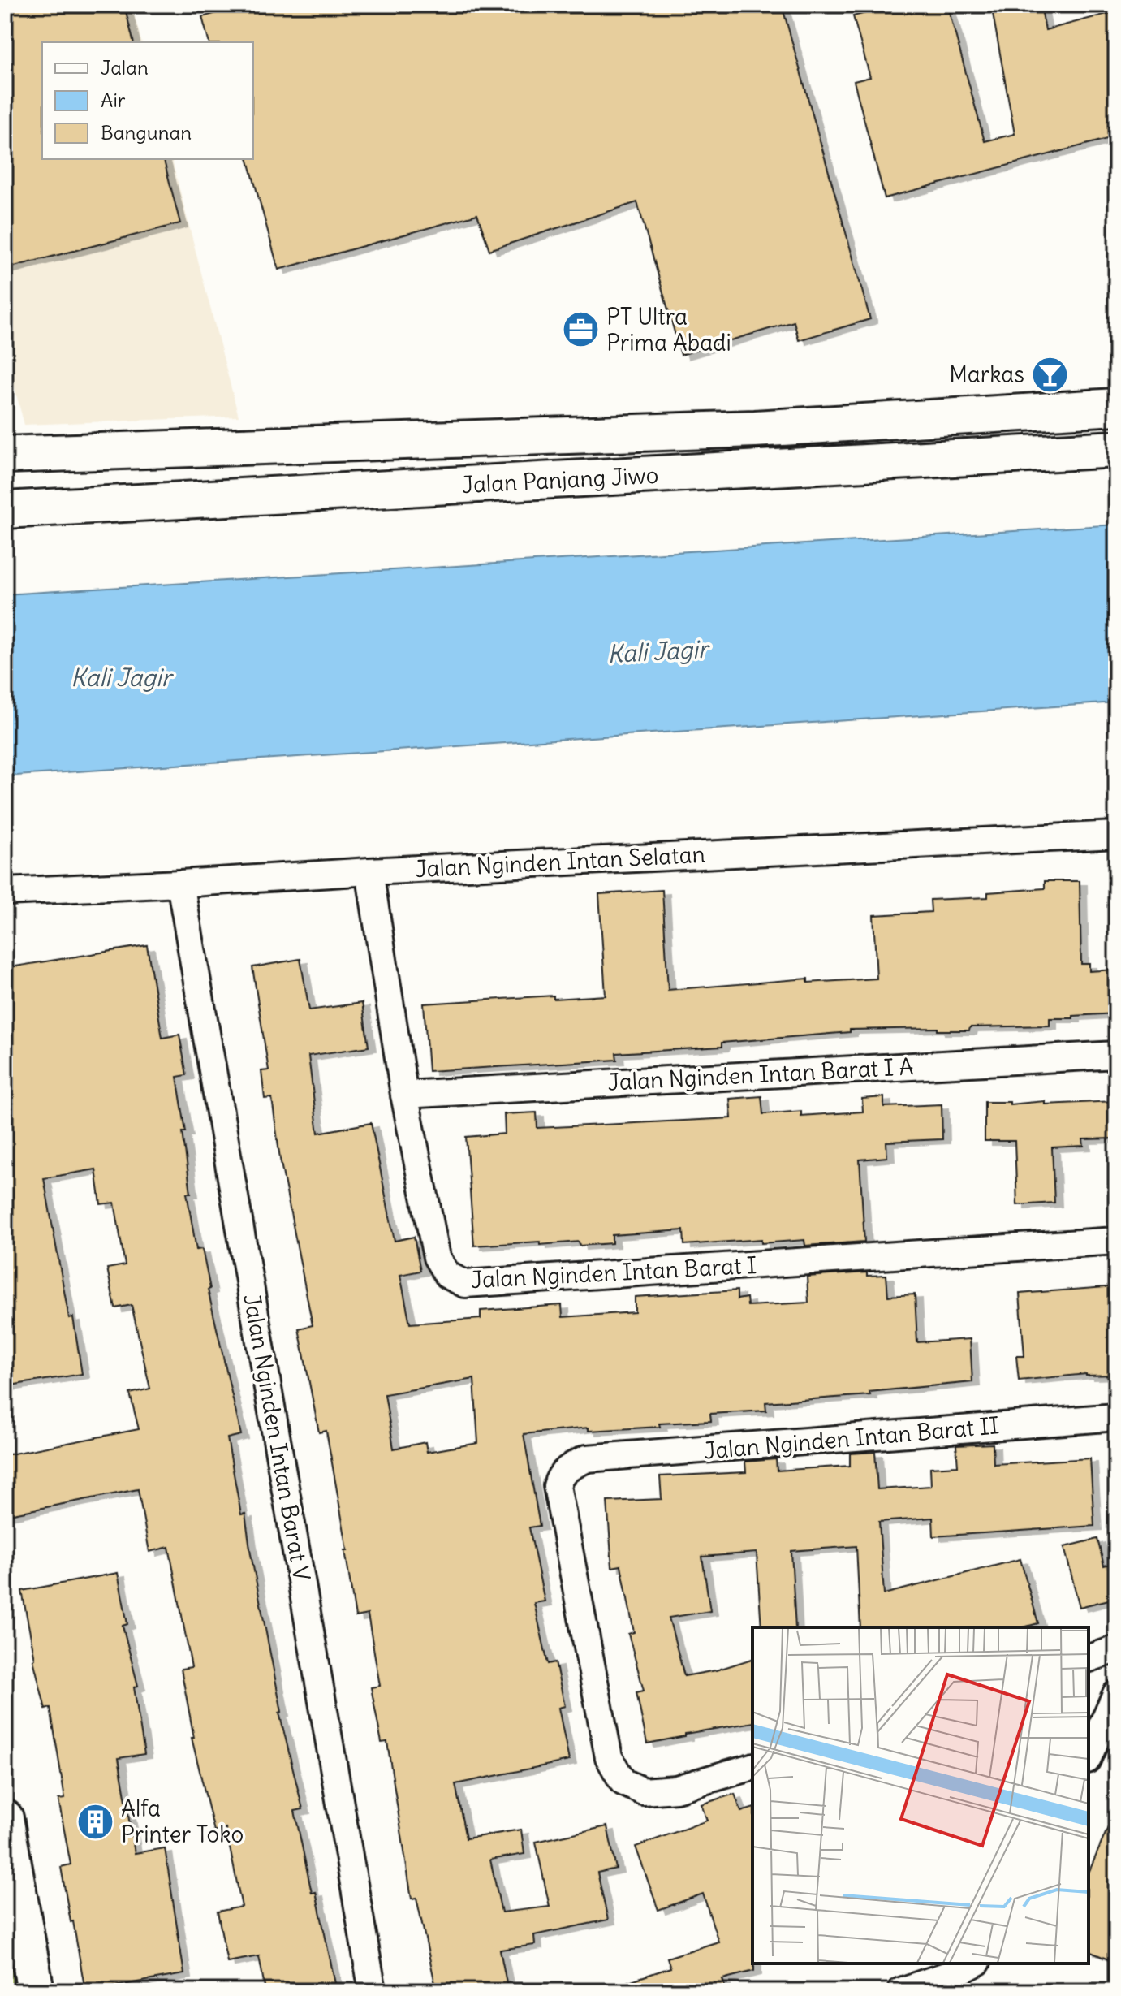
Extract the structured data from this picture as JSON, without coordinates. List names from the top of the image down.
{
  "streets": {
    "main road": ["Jalan Panjang Jiwo"],
    "street": [
      "Jalan Nginden Intan Selatan",
      "Jalan Nginden Intan Barat I A",
      "Jalan Nginden Intan Barat I",
      "Jalan Nginden Intan Barat V",
      "Jalan Nginden Intan Barat II"
    ]
  },
  "crossings": [
    ["Jalan Nginden Intan Selatan", "Jalan Nginden Intan Barat I"],
    ["Jalan Nginden Intan Selatan", "Jalan Nginden Intan Barat V"],
    ["Jalan Nginden Intan Barat I A", "Jalan Nginden Intan Barat I"]
  ],
  "water": ["Kali Jagir"],
  "places": {
    "office": ["PT Ultra Prima Abadi"],
    "bar": ["Markas"],
    "building": ["Alfa Printer Toko"]
  },
  "legend": ["Jalan", "Air", "Bangunan"]
}
